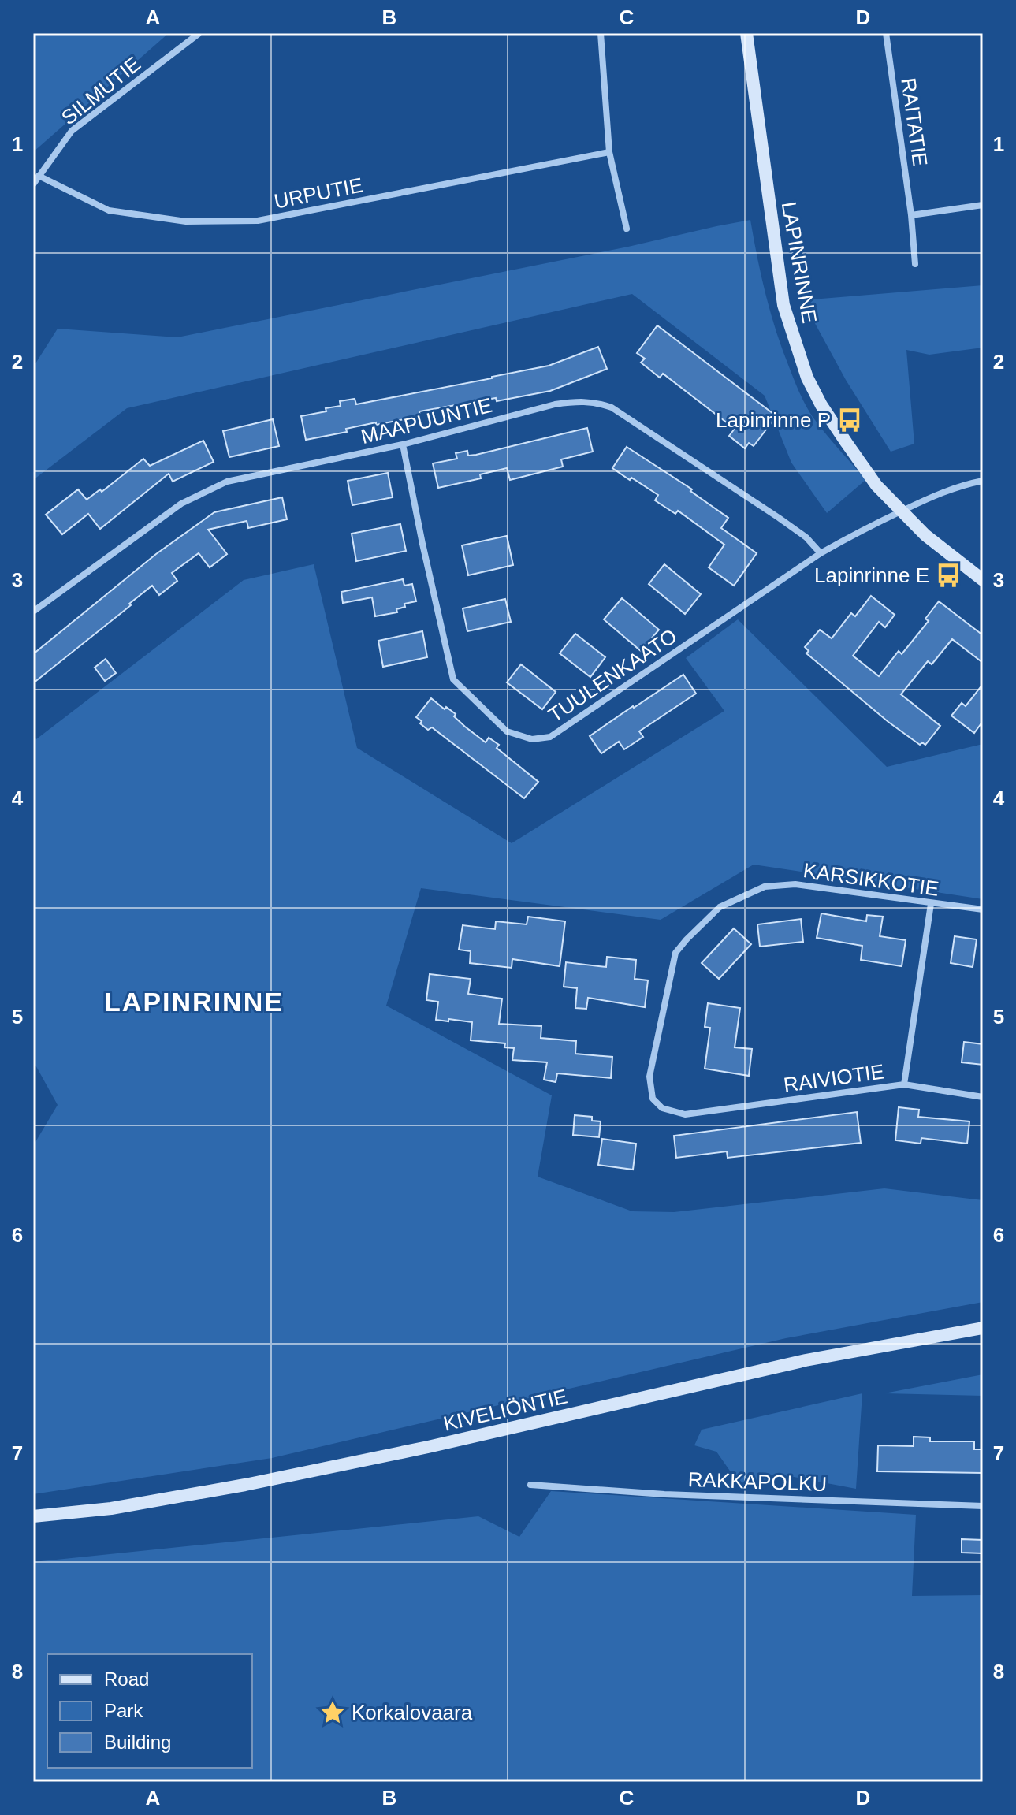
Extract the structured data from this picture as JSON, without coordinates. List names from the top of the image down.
{
  "streets": {
    "street": [
      "SILMUTIE",
      "RAITATIE",
      "URPUTIE",
      "LAPINRINNE",
      "MAAPUUNTIE",
      "TUULENKAATO",
      "KARSIKKOTIE",
      "RAIVIOTIE",
      "KIVELIÖNTIE",
      "RAKKAPOLKU"
    ]
  },
  "crossings": [
    ["SILMUTIE", "URPUTIE"],
    ["LAPINRINNE", "TUULENKAATO"],
    ["MAAPUUNTIE", "TUULENKAATO"],
    ["KARSIKKOTIE", "RAIVIOTIE"]
  ],
  "districts": ["LAPINRINNE"],
  "places": {
    "bus stop": ["Lapinrinne P", "Lapinrinne E"],
    "place": ["Korkalovaara"]
  },
  "legend": ["Road", "Park", "Building"],
  "grid": {
    "columns": [
      "A",
      "B",
      "C",
      "D"
    ],
    "rows": [
      "1",
      "2",
      "3",
      "4",
      "5",
      "6",
      "7",
      "8"
    ]
  }
}
